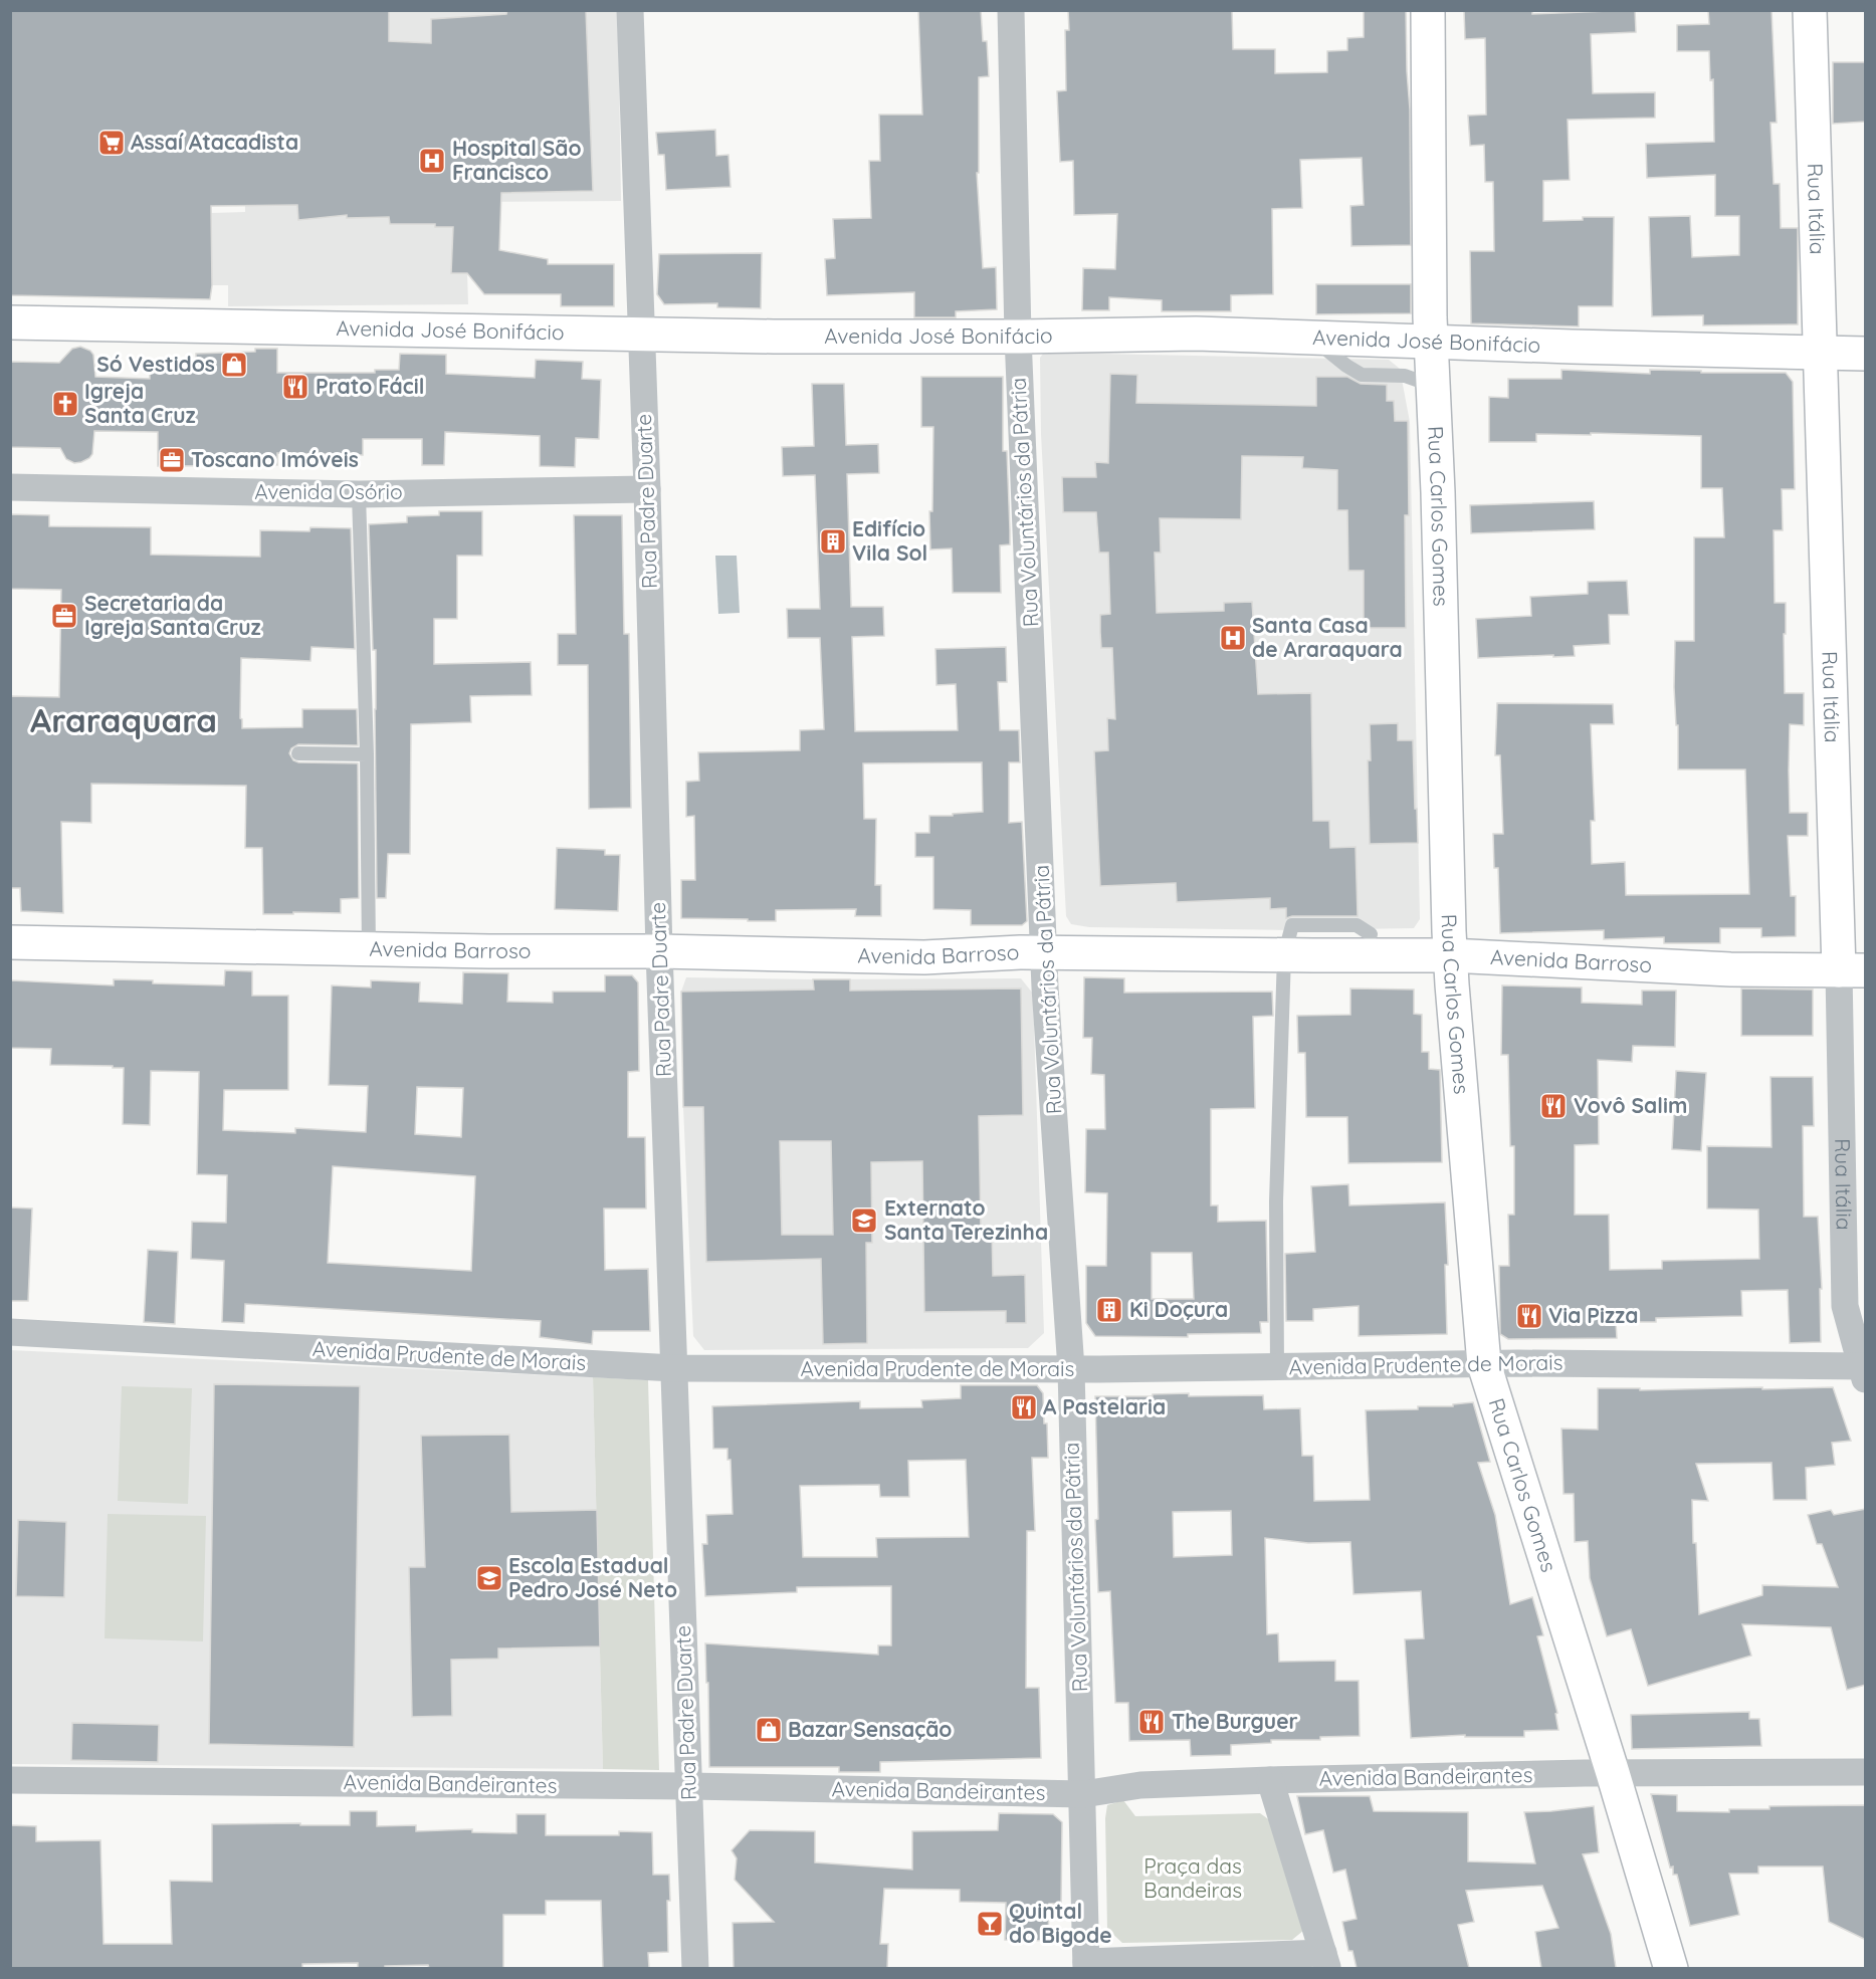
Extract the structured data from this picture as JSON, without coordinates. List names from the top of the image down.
{
  "streets": {
    "street": [
      "Rua Itália",
      "Avenida José Bonifácio",
      "Avenida Osório",
      "Rua Padre Duarte",
      "Rua Voluntários da Pátria",
      "Rua Carlos Gomes",
      "Avenida Barroso",
      "Avenida Prudente de Morais",
      "Avenida Bandeirantes"
    ]
  },
  "crossings": [
    ["Rua Itália", "Avenida José Bonifácio"],
    ["Rua Itália", "Avenida Barroso"],
    ["Rua Itália", "Avenida Prudente de Morais"],
    ["Avenida José Bonifácio", "Rua Padre Duarte"],
    ["Avenida José Bonifácio", "Rua Voluntários da Pátria"],
    ["Avenida José Bonifácio", "Rua Carlos Gomes"],
    ["Avenida Osório", "Rua Padre Duarte"],
    ["Rua Padre Duarte", "Avenida Barroso"],
    ["Rua Padre Duarte", "Avenida Prudente de Morais"],
    ["Rua Padre Duarte", "Avenida Bandeirantes"],
    ["Rua Voluntários da Pátria", "Avenida Barroso"],
    ["Rua Voluntários da Pátria", "Avenida Prudente de Morais"],
    ["Rua Voluntários da Pátria", "Avenida Bandeirantes"],
    ["Rua Carlos Gomes", "Avenida Barroso"],
    ["Rua Carlos Gomes", "Avenida Prudente de Morais"],
    ["Rua Carlos Gomes", "Avenida Bandeirantes"]
  ],
  "districts": ["Araraquara"],
  "parks": ["Praça das Bandeiras"],
  "places": {
    "supermarket": ["Assaí Atacadista"],
    "hospital": ["Hospital São Francisco", "Santa Casa de Araraquara"],
    "shop": ["Só Vestidos", "Bazar Sensação"],
    "restaurant": [
      "Prato Fácil",
      "Vovô Salim",
      "Via Pizza",
      "A Pastelaria",
      "The Burguer"
    ],
    "church": ["Igreja Santa Cruz"],
    "office": ["Toscano Imóveis", "Secretaria da Igreja Santa Cruz"],
    "building": ["Edifício Vila Sol", "Ki Doçura"],
    "school or university": ["Externato Santa Terezinha", "Escola Estadual Pedro José Neto"],
    "bar": ["Quintal do Bigode"]
  }
}
